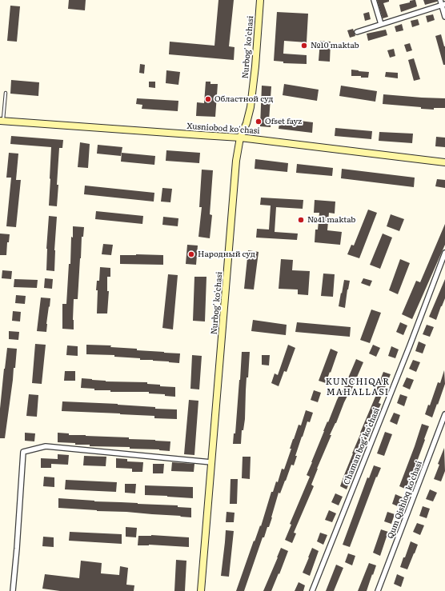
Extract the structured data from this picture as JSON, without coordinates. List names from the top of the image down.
{
  "streets": {
    "street": [
      "Nurbog' ko'chasi",
      "Xusniobod ko'chasi",
      "Chaman bog' ko'chasi",
      "Qum Qishloq ko'chasi"
    ]
  },
  "crossings": [
    ["Nurbog' ko'chasi", "Xusniobod ko'chasi"]
  ],
  "districts": ["KUNCHIQAR MAHALLASI"],
  "places": [
    "№10 maktab",
    "Областной суд",
    "Ofset fayz",
    "№41 maktab",
    "Народный суд"
  ]
}
